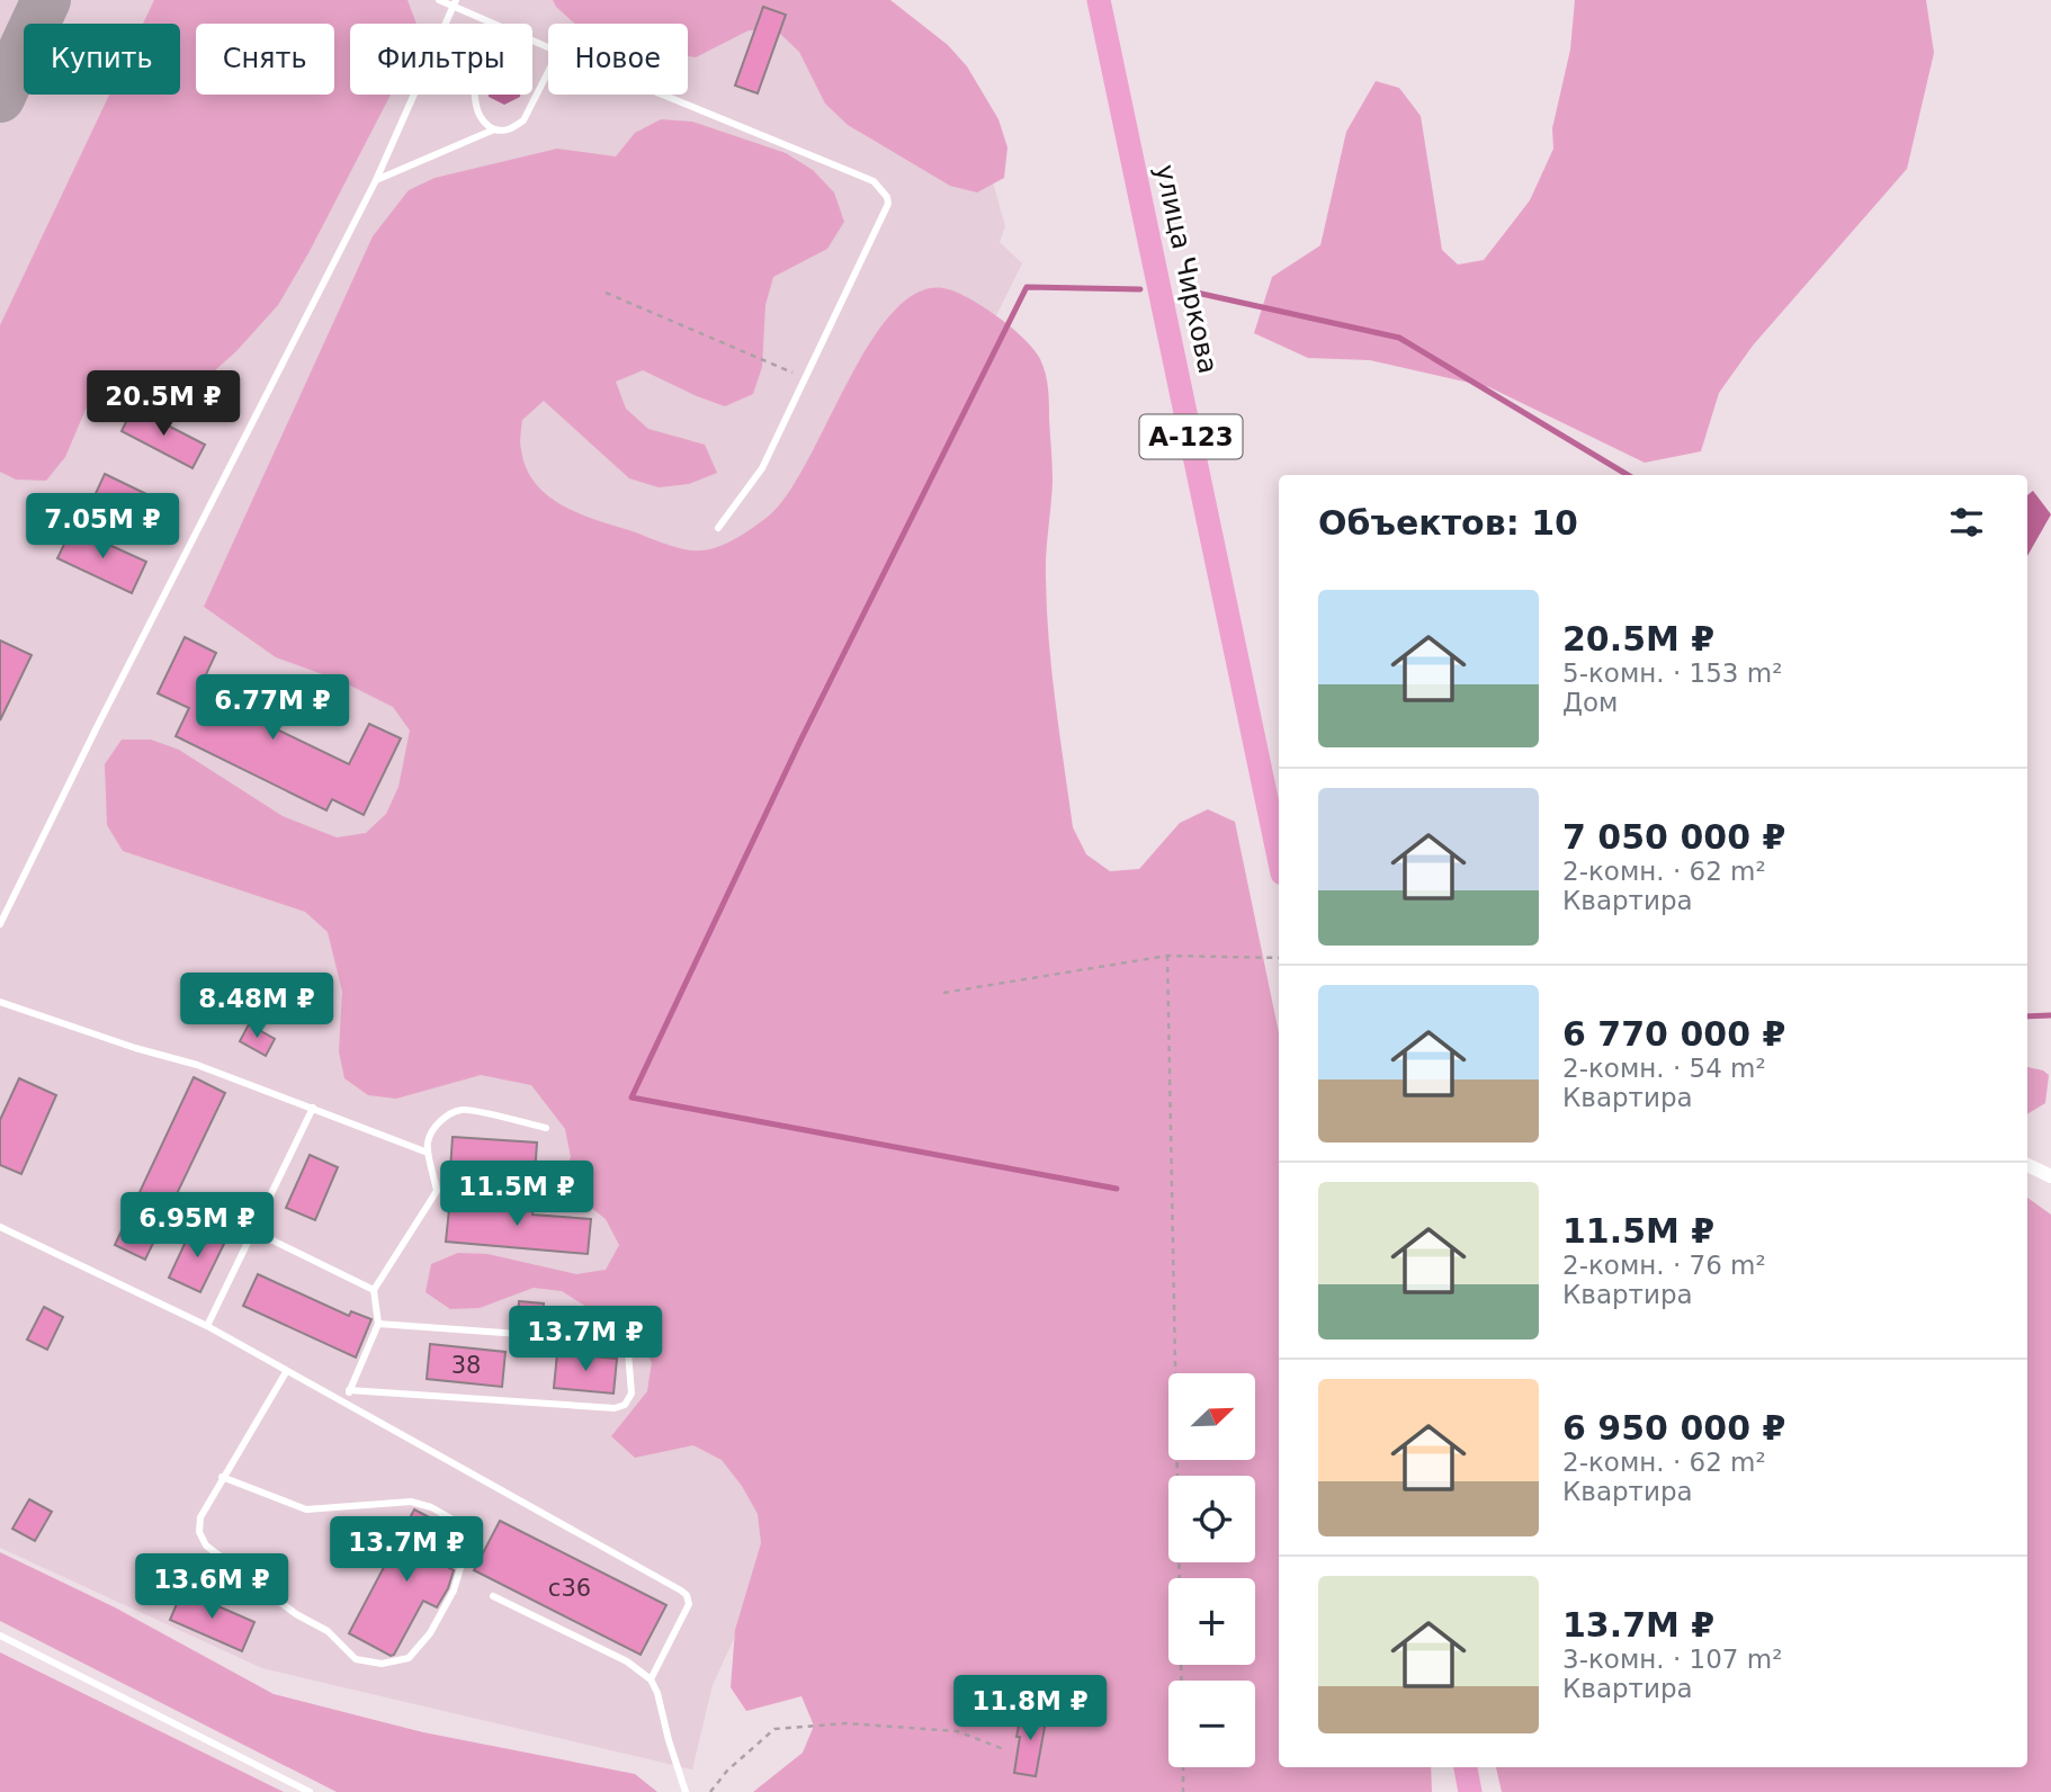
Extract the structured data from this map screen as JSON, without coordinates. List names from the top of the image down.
{
  "streets": {
    "main road": ["улица Чиркова", "А-123"]
  },
  "house_numbers": ["38", "с36"],
  "north": "top right",
  "page": {
    "chip": [
      "Купить",
      "Снять",
      "Фильтры",
      "Новое"
    ],
    "price": [
      "20.5M ₽",
      "7.05M ₽",
      "6.77M ₽",
      "8.48M ₽",
      "11.5M ₽",
      "6.95M ₽",
      "13.7M ₽",
      "13.7M ₽",
      "13.6M ₽",
      "11.8M ₽"
    ],
    "heading": "Объектов: 10",
    "list": [
      {
        "name": "20.5M ₽",
        "note": "5-комн. · 153 m² · Дом"
      },
      {
        "name": "7 050 000 ₽",
        "note": "2-комн. · 62 m² · Квартира"
      },
      {
        "name": "6 770 000 ₽",
        "note": "2-комн. · 54 m² · Квартира"
      },
      {
        "name": "11.5M ₽",
        "note": "2-комн. · 76 m² · Квартира"
      },
      {
        "name": "6 950 000 ₽",
        "note": "2-комн. · 62 m² · Квартира"
      },
      {
        "name": "13.7M ₽",
        "note": "3-комн. · 107 m² · Квартира"
      }
    ],
    "map_buttons": ["+", "−"]
  }
}
